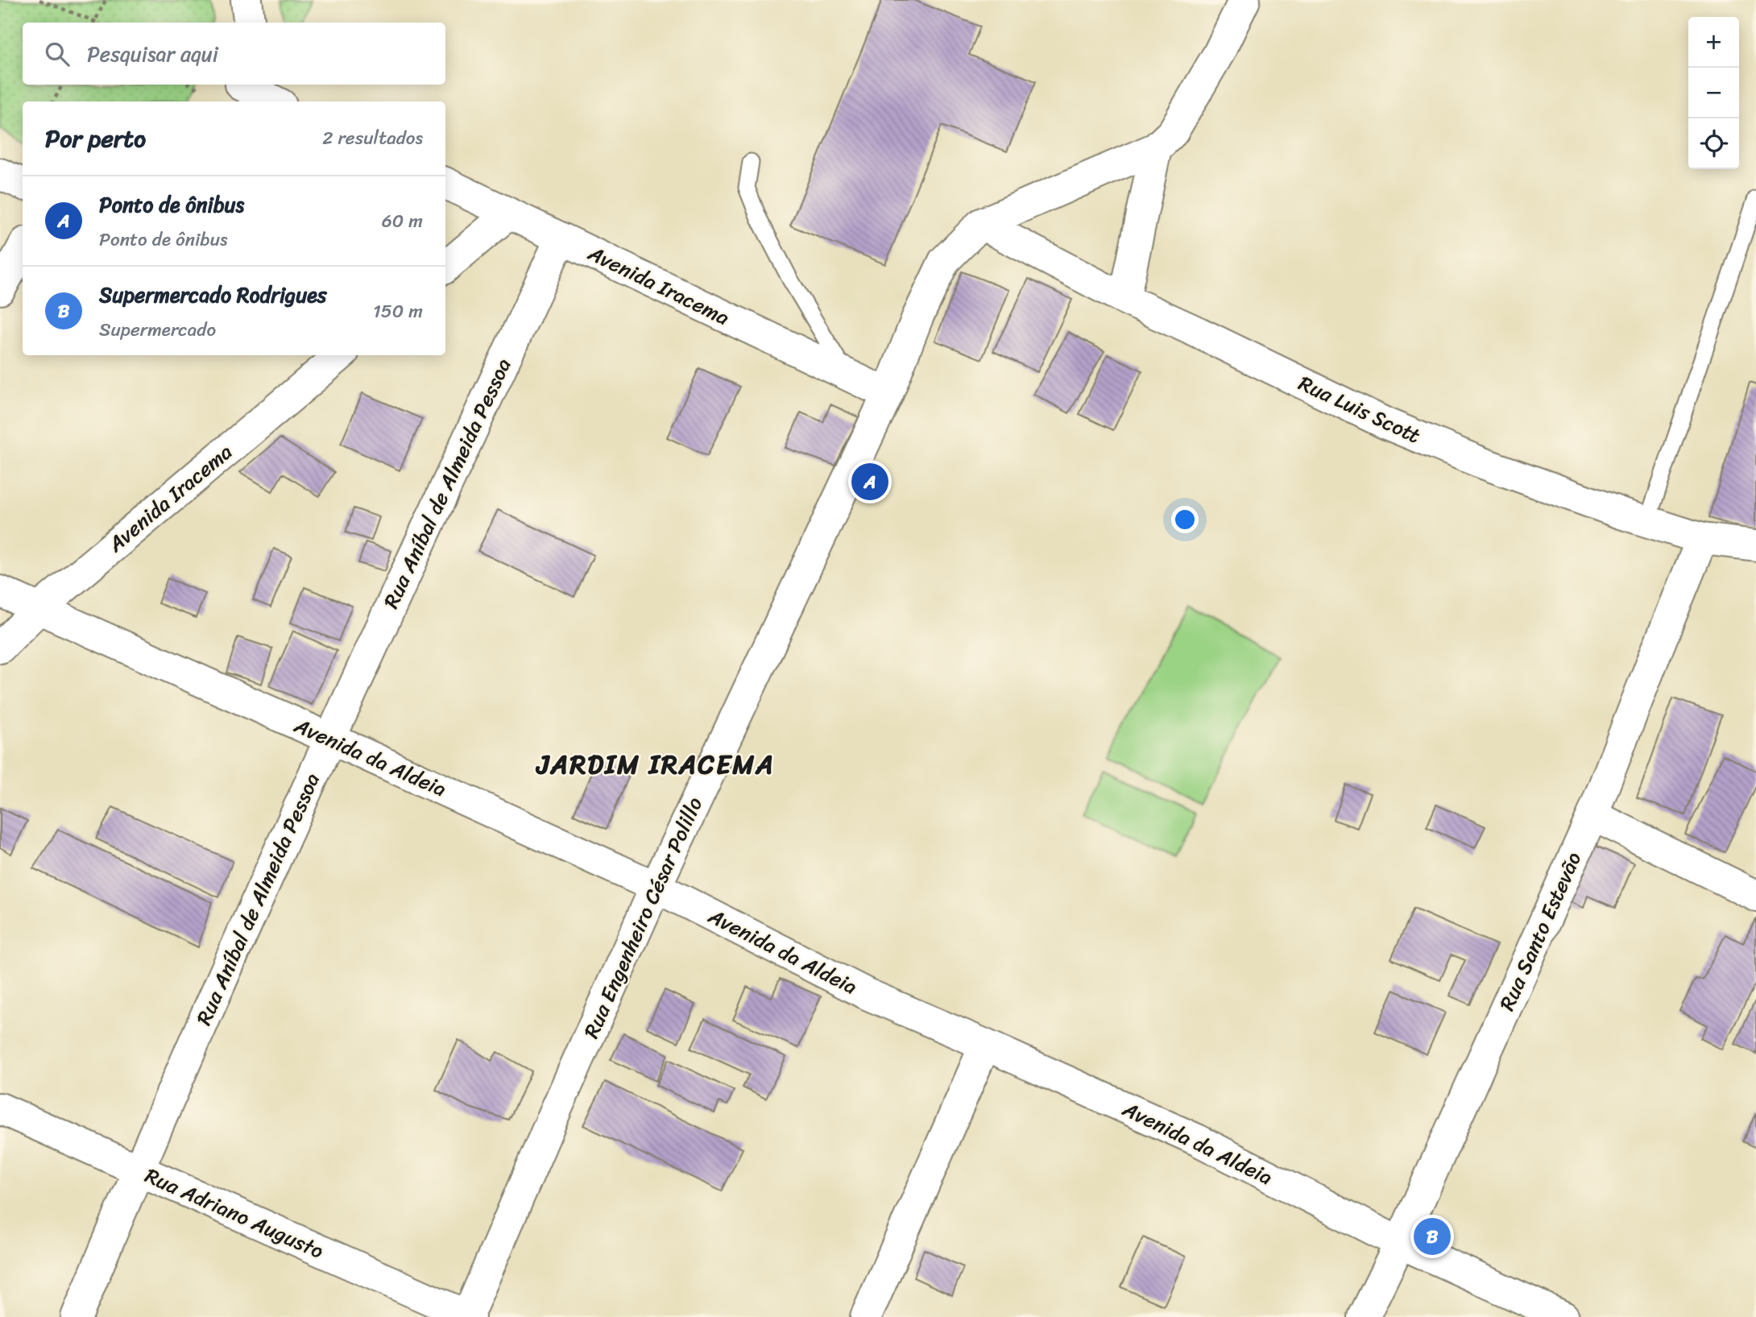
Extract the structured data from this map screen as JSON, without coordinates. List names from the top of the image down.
{
  "streets": {
    "street": [
      "Avenida Iracema",
      "Rua Luis Scott",
      "Rua Aníbal de Almeida Pessoa",
      "Avenida da Aldeia",
      "Rua Engenheiro César Polillo",
      "Rua Santo Estevão",
      "Rua Adriano Augusto"
    ]
  },
  "crossings": [
    ["Avenida Iracema", "Rua Aníbal de Almeida Pessoa"],
    ["Avenida Iracema", "Avenida da Aldeia"],
    ["Avenida Iracema", "Rua Engenheiro César Polillo"],
    ["Rua Luis Scott", "Rua Engenheiro César Polillo"],
    ["Rua Luis Scott", "Rua Santo Estevão"],
    ["Rua Aníbal de Almeida Pessoa", "Avenida da Aldeia"],
    ["Rua Aníbal de Almeida Pessoa", "Rua Adriano Augusto"],
    ["Avenida da Aldeia", "Rua Engenheiro César Polillo"],
    ["Avenida da Aldeia", "Rua Santo Estevão"],
    ["Rua Engenheiro César Polillo", "Rua Adriano Augusto"]
  ],
  "districts": ["JARDIM IRACEMA"],
  "page": {
    "map_buttons": ["+", "−"],
    "search": "Pesquisar aqui",
    "heading": ["Por perto", "2 resultados"],
    "list": [
      {
        "mark": "A",
        "name": "Ponto de ônibus",
        "note": "Ponto de ônibus",
        "value": "60 m"
      },
      {
        "mark": "B",
        "name": "Supermercado Rodrigues",
        "note": "Supermercado",
        "value": "150 m"
      }
    ],
    "pins": ["A", "B"]
  }
}
